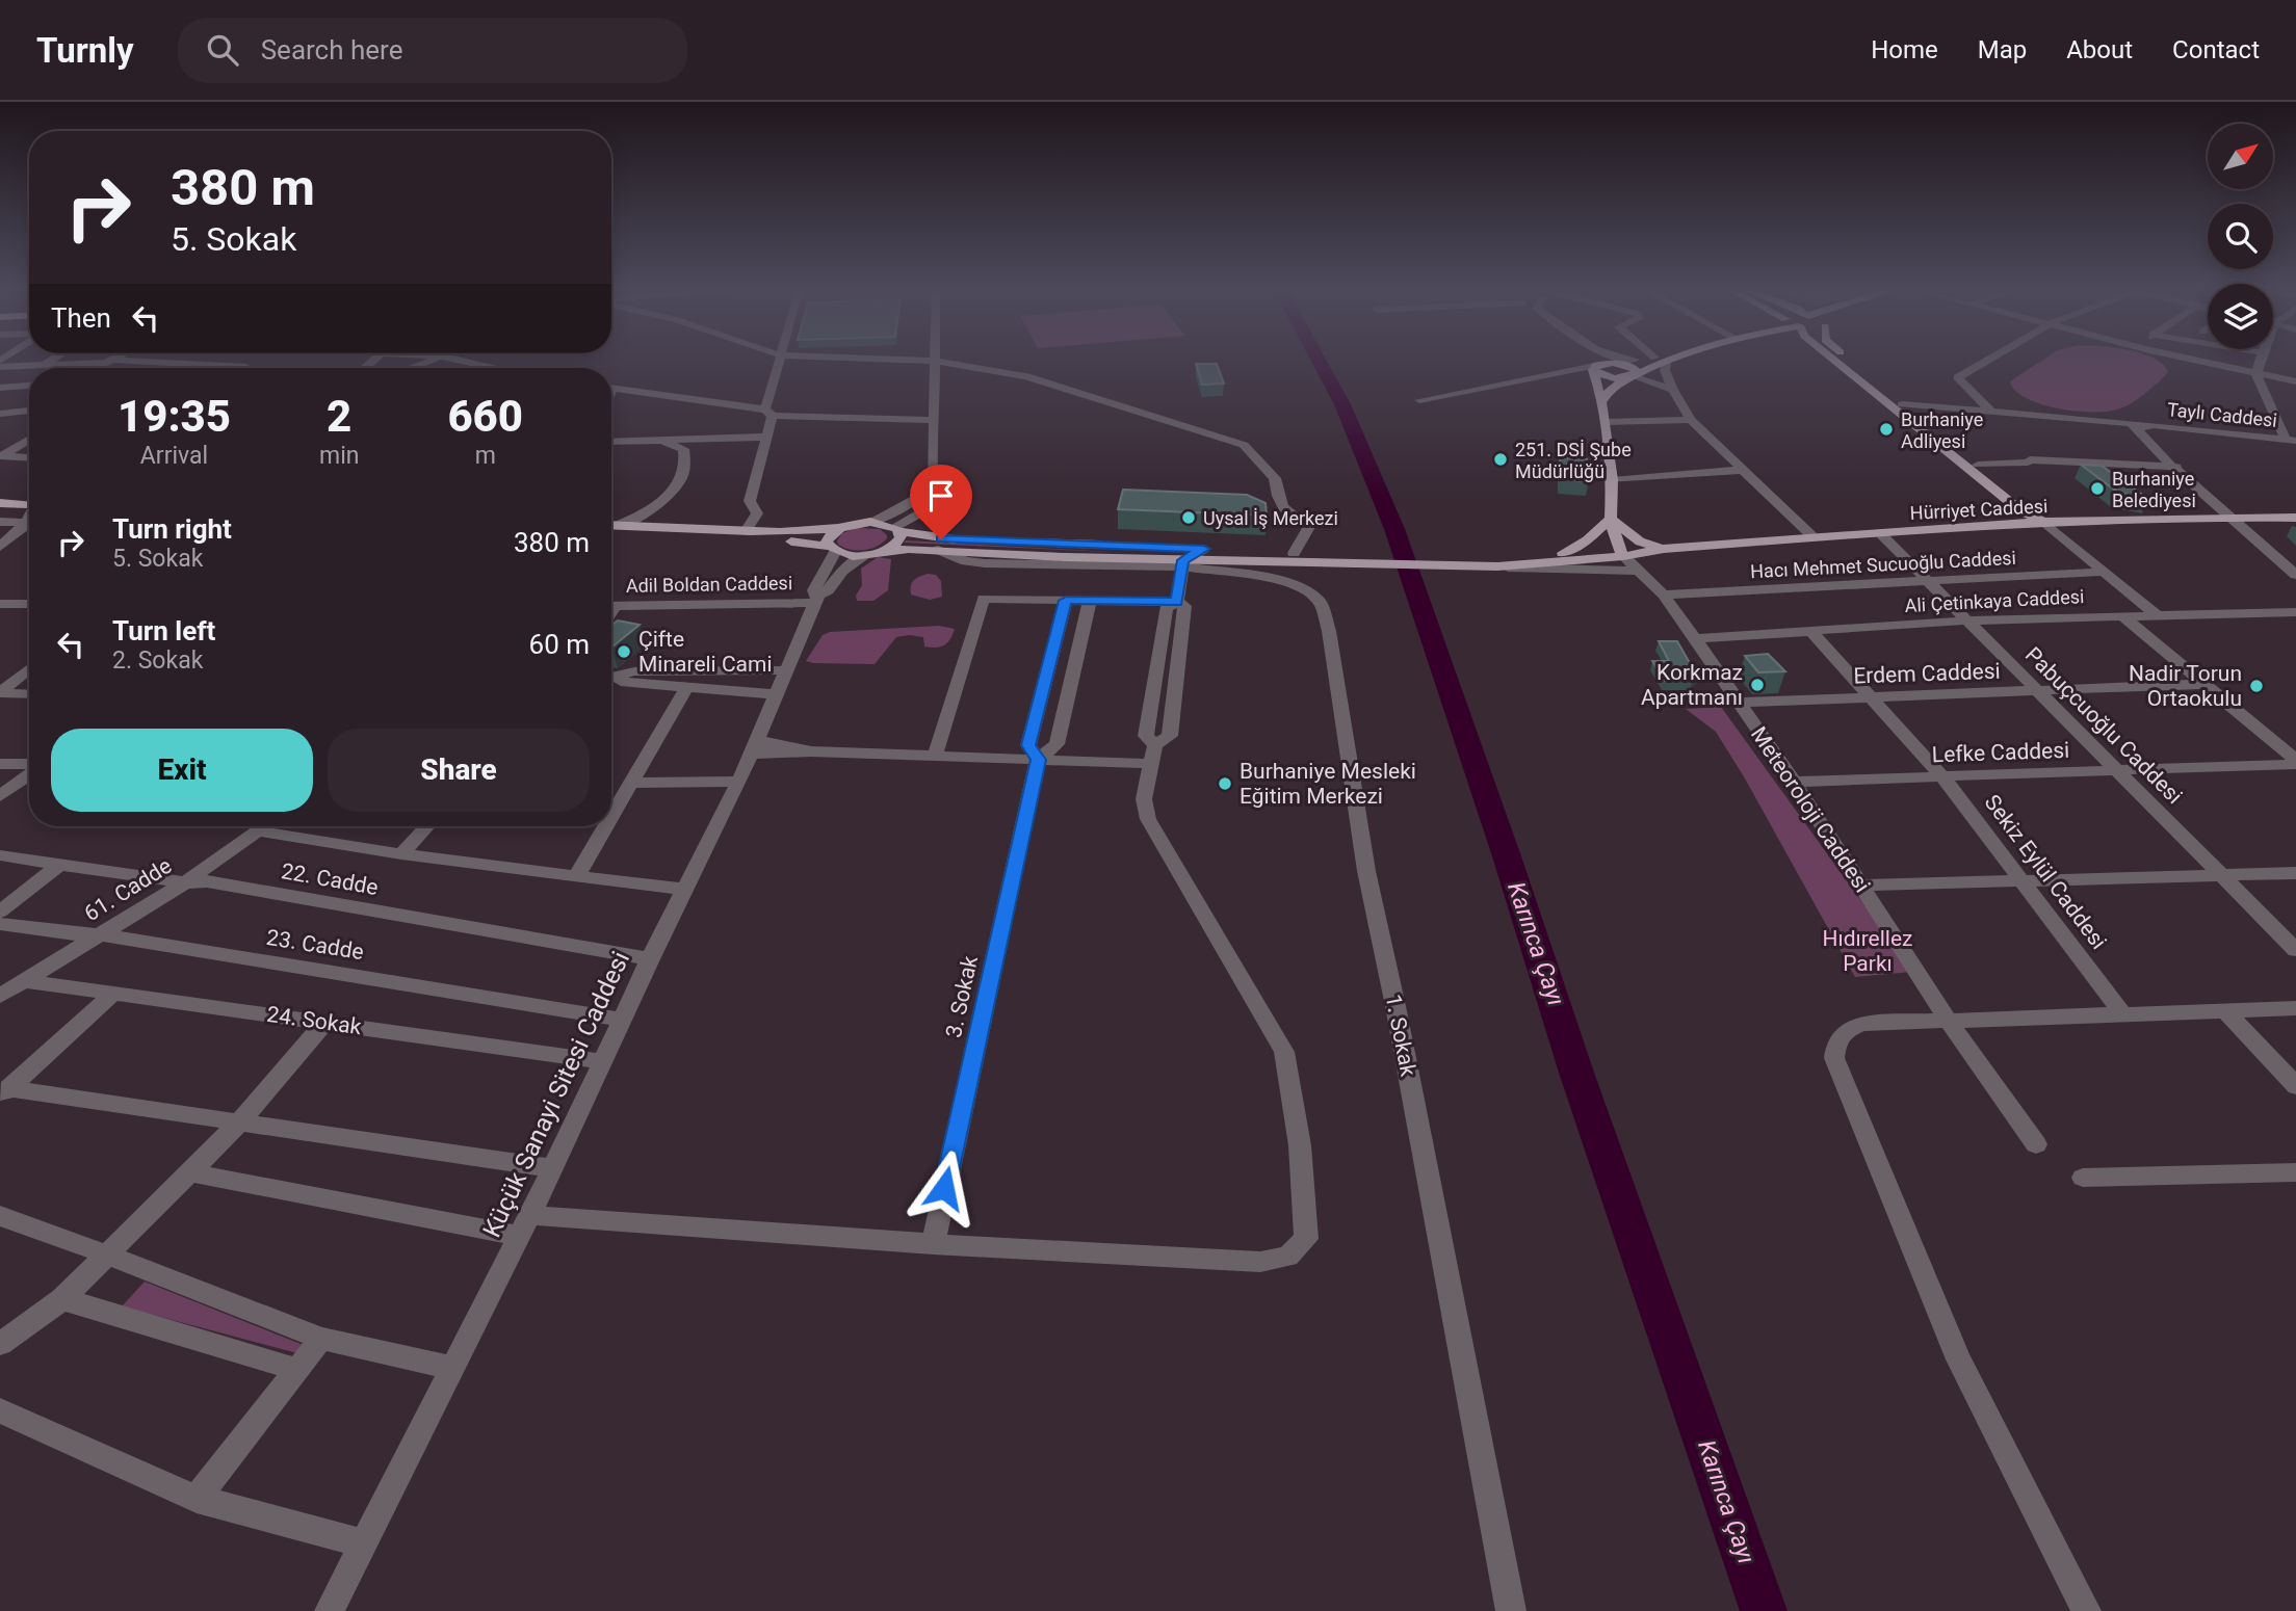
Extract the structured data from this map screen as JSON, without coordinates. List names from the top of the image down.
{
  "streets": {
    "main road": ["Hürriyet Caddesi"],
    "street": [
      "Hacı Mehmet Sucuoğlu Caddesi",
      "Adil Boldan Caddesi",
      "Ali Çetinkaya Caddesi",
      "Erdem Caddesi",
      "Pabuçcuoğlu Caddesi",
      "Lefke Caddesi",
      "Meteoroloji Caddesi",
      "Sekiz Eylül Caddesi",
      "22. Cadde",
      "61. Cadde",
      "23. Cadde",
      "3. Sokak",
      "24. Sokak",
      "1. Sokak",
      "Küçük Sanayi Sitesi Caddesi"
    ]
  },
  "crossings": [
    ["Hürriyet Caddesi", "Pabuçcuoğlu Caddesi"],
    ["Hürriyet Caddesi", "Meteoroloji Caddesi"],
    ["Hacı Mehmet Sucuoğlu Caddesi", "Pabuçcuoğlu Caddesi"],
    ["Hacı Mehmet Sucuoğlu Caddesi", "Meteoroloji Caddesi"],
    ["Adil Boldan Caddesi", "Küçük Sanayi Sitesi Caddesi"],
    ["Ali Çetinkaya Caddesi", "Pabuçcuoğlu Caddesi"],
    ["Ali Çetinkaya Caddesi", "Meteoroloji Caddesi"],
    ["Ali Çetinkaya Caddesi", "Sekiz Eylül Caddesi"],
    ["Erdem Caddesi", "Pabuçcuoğlu Caddesi"],
    ["Erdem Caddesi", "Meteoroloji Caddesi"],
    ["Erdem Caddesi", "Sekiz Eylül Caddesi"],
    ["Pabuçcuoğlu Caddesi", "Lefke Caddesi"],
    ["Lefke Caddesi", "Meteoroloji Caddesi"],
    ["Lefke Caddesi", "Sekiz Eylül Caddesi"],
    ["22. Cadde", "61. Cadde"],
    ["22. Cadde", "Küçük Sanayi Sitesi Caddesi"],
    ["61. Cadde", "23. Cadde"],
    ["61. Cadde", "24. Sokak"],
    ["23. Cadde", "Küçük Sanayi Sitesi Caddesi"],
    ["24. Sokak", "Küçük Sanayi Sitesi Caddesi"]
  ],
  "water": ["Karınca Çayı"],
  "parks": ["Hıdırellez Parkı"],
  "places": [
    "Burhaniye Adliyesi",
    "251. DSİ Şube Müdürlüğü",
    "Burhaniye Belediyesi",
    "Uysal İş Merkezi",
    "Çifte Minareli Cami",
    "Korkmaz Apartmanı",
    "Nadir Torun Ortaokulu",
    "Burhaniye Mesleki Eğitim Merkezi"
  ],
  "north": "top right",
  "page": {
    "header": "Turnly",
    "search": "Search here",
    "nav": [
      "Home",
      "Map",
      "About",
      "Contact"
    ],
    "turn": ["380 m", "5. Sokak"],
    "then": "Then",
    "eta": [
      "19:35",
      "Arrival",
      "2",
      "min",
      "660",
      "m"
    ],
    "list": [
      {
        "name": "Turn right",
        "note": "5. Sokak",
        "value": "380 m"
      },
      {
        "name": "Turn left",
        "note": "2. Sokak",
        "value": "60 m"
      }
    ],
    "buttons": ["Exit", "Share"]
  }
}
